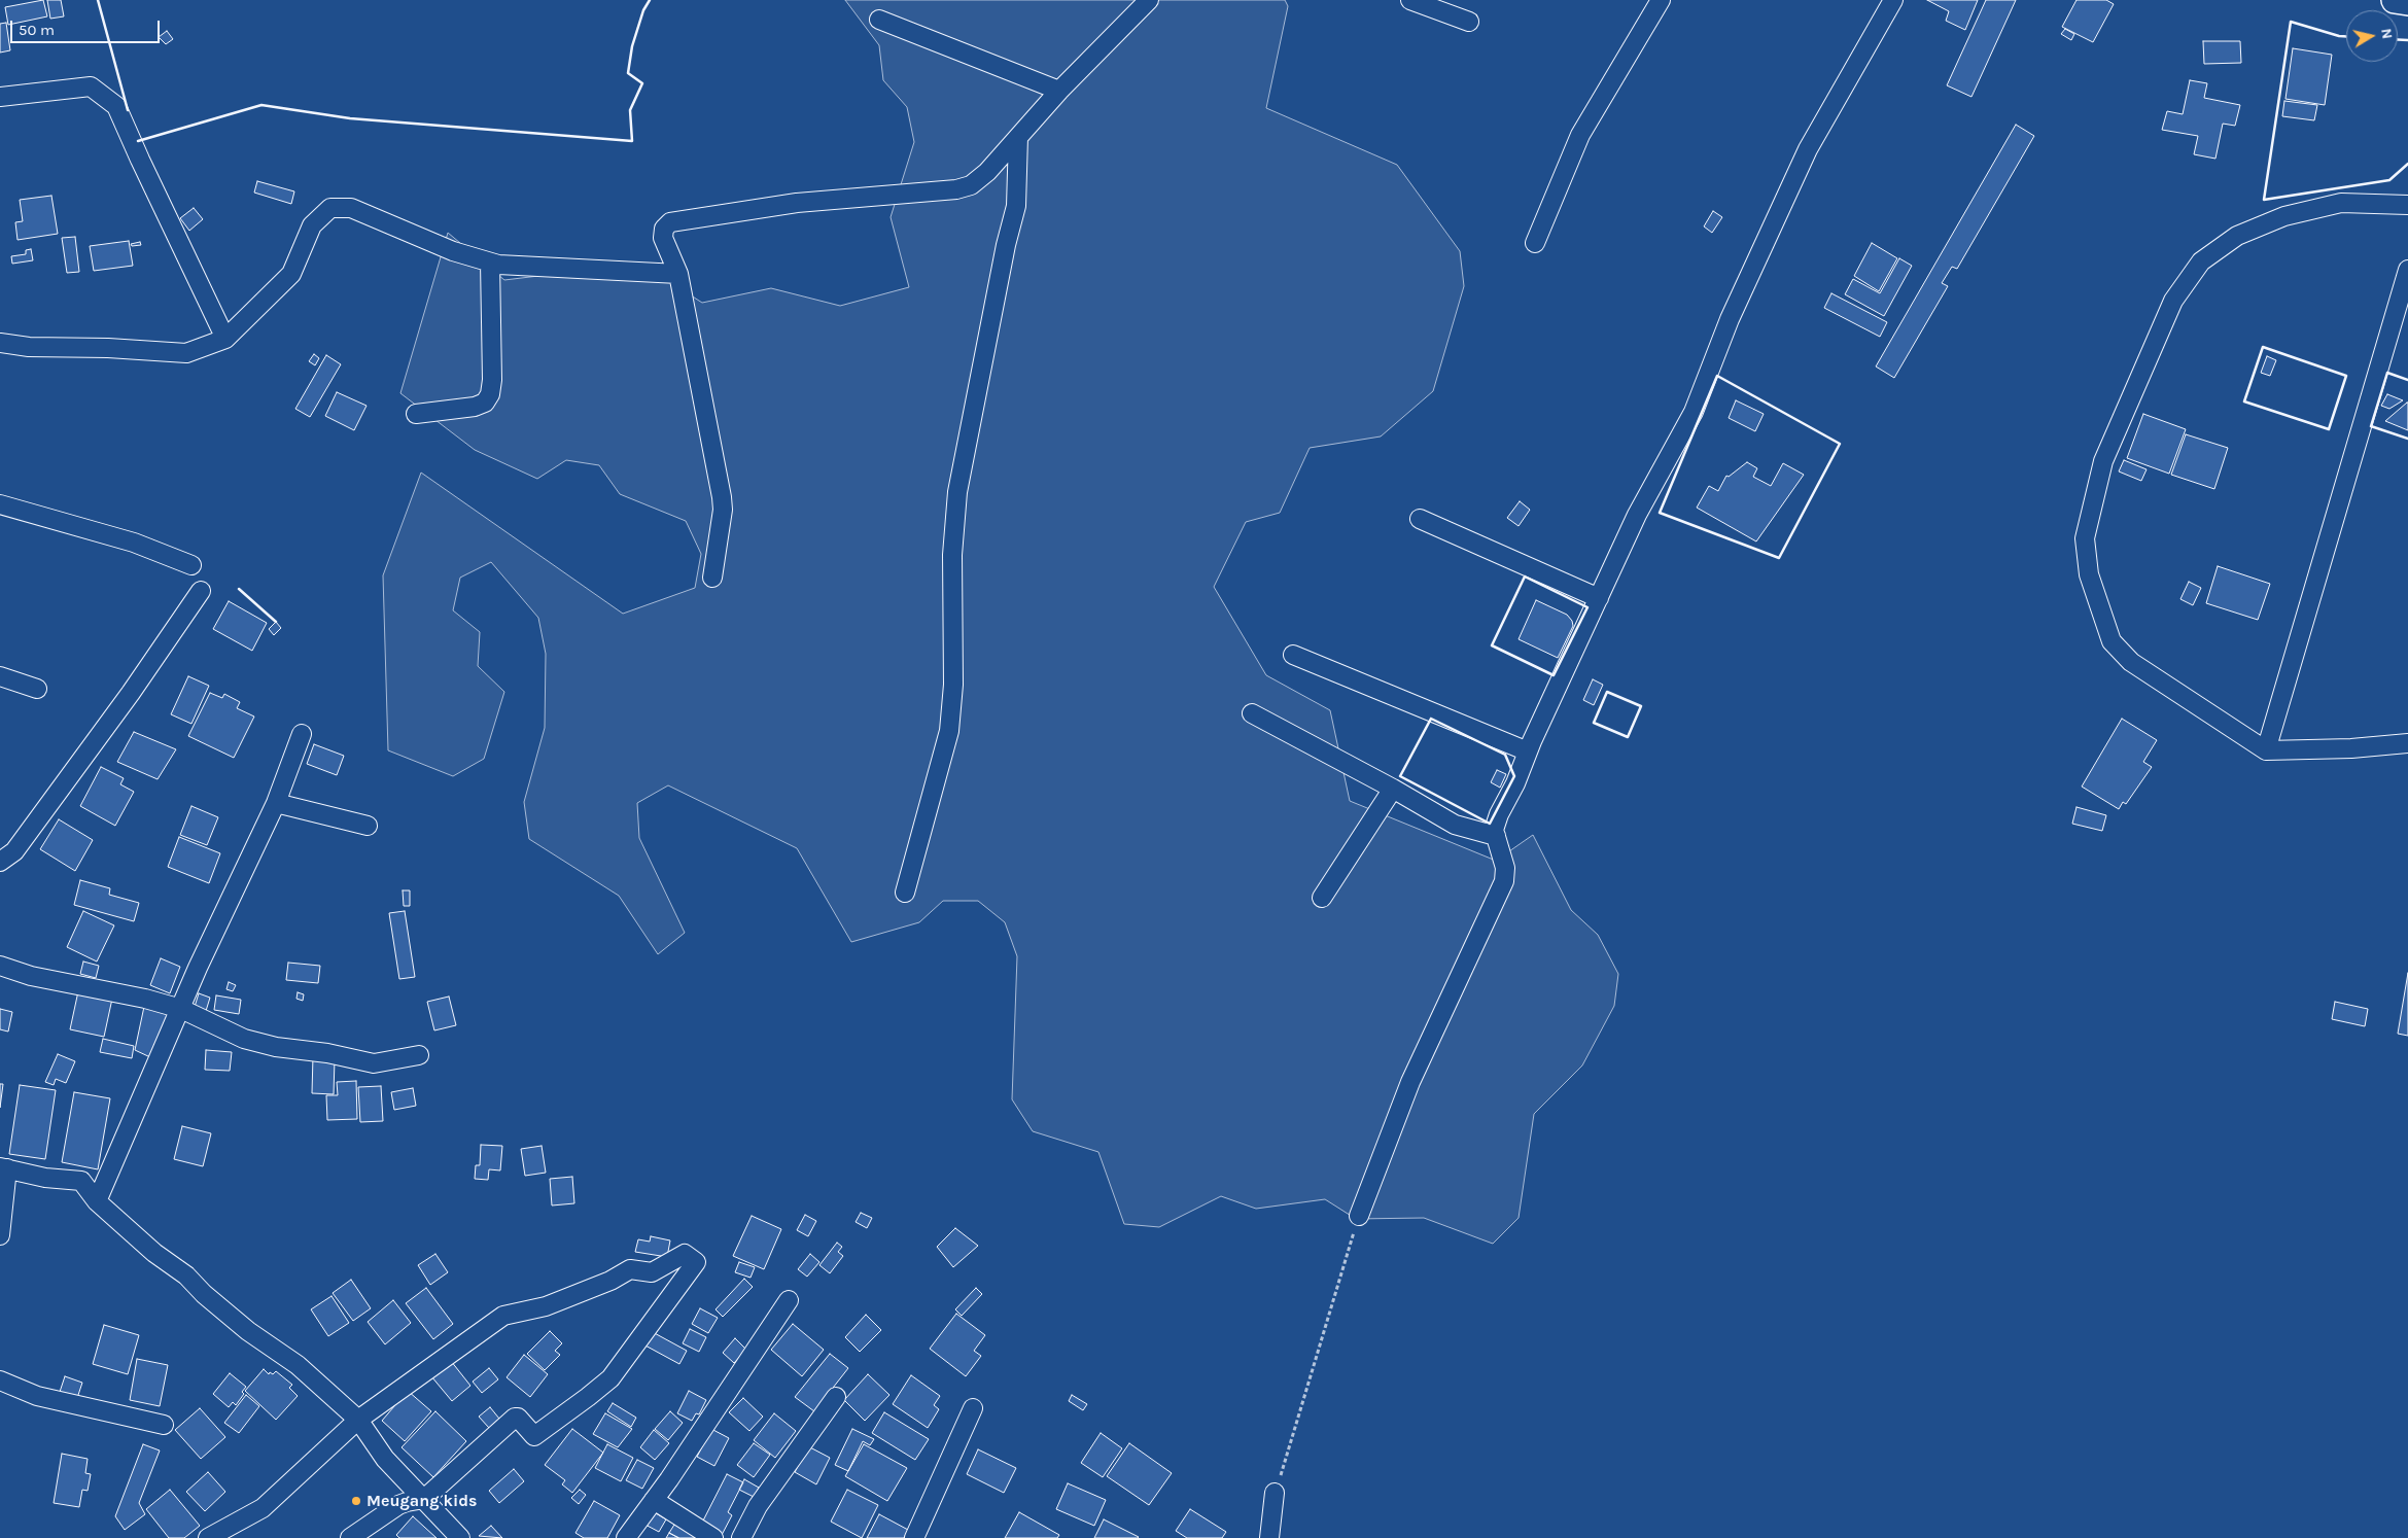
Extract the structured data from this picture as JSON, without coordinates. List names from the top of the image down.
{
  "places": ["Meugang kids"],
  "scale_bar": "50 m",
  "north": "right"
}
